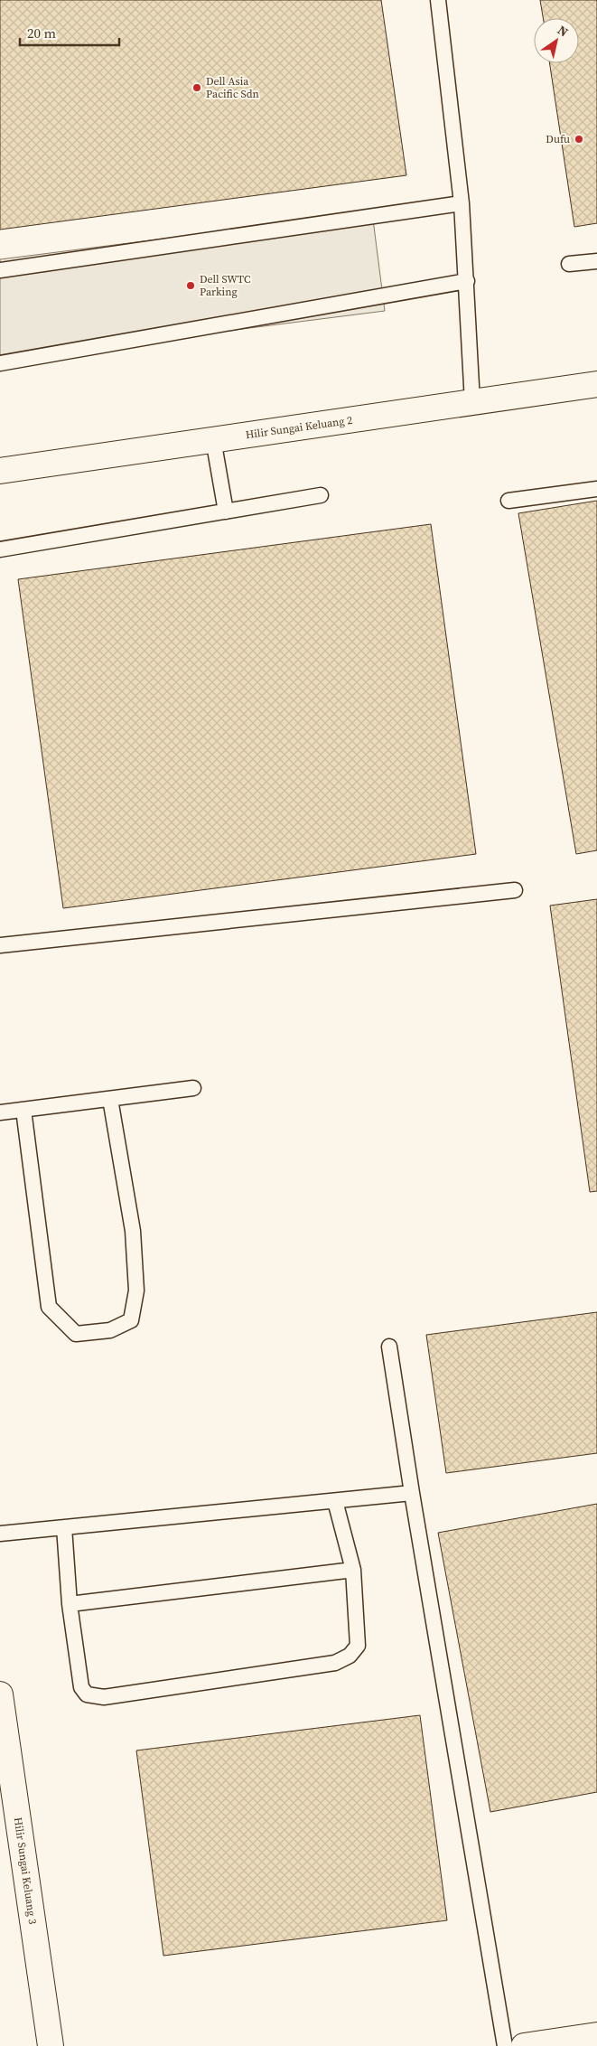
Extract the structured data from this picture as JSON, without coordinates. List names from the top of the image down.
{
  "streets": {
    "street": ["Hilir Sungai Keluang 2", "Hilir Sungai Keluang 3"]
  },
  "places": ["Dell Asia Pacific Sdn", "Dufu", "Dell SWTC Parking"],
  "scale_bar": "20 m",
  "north": "top right"
}
